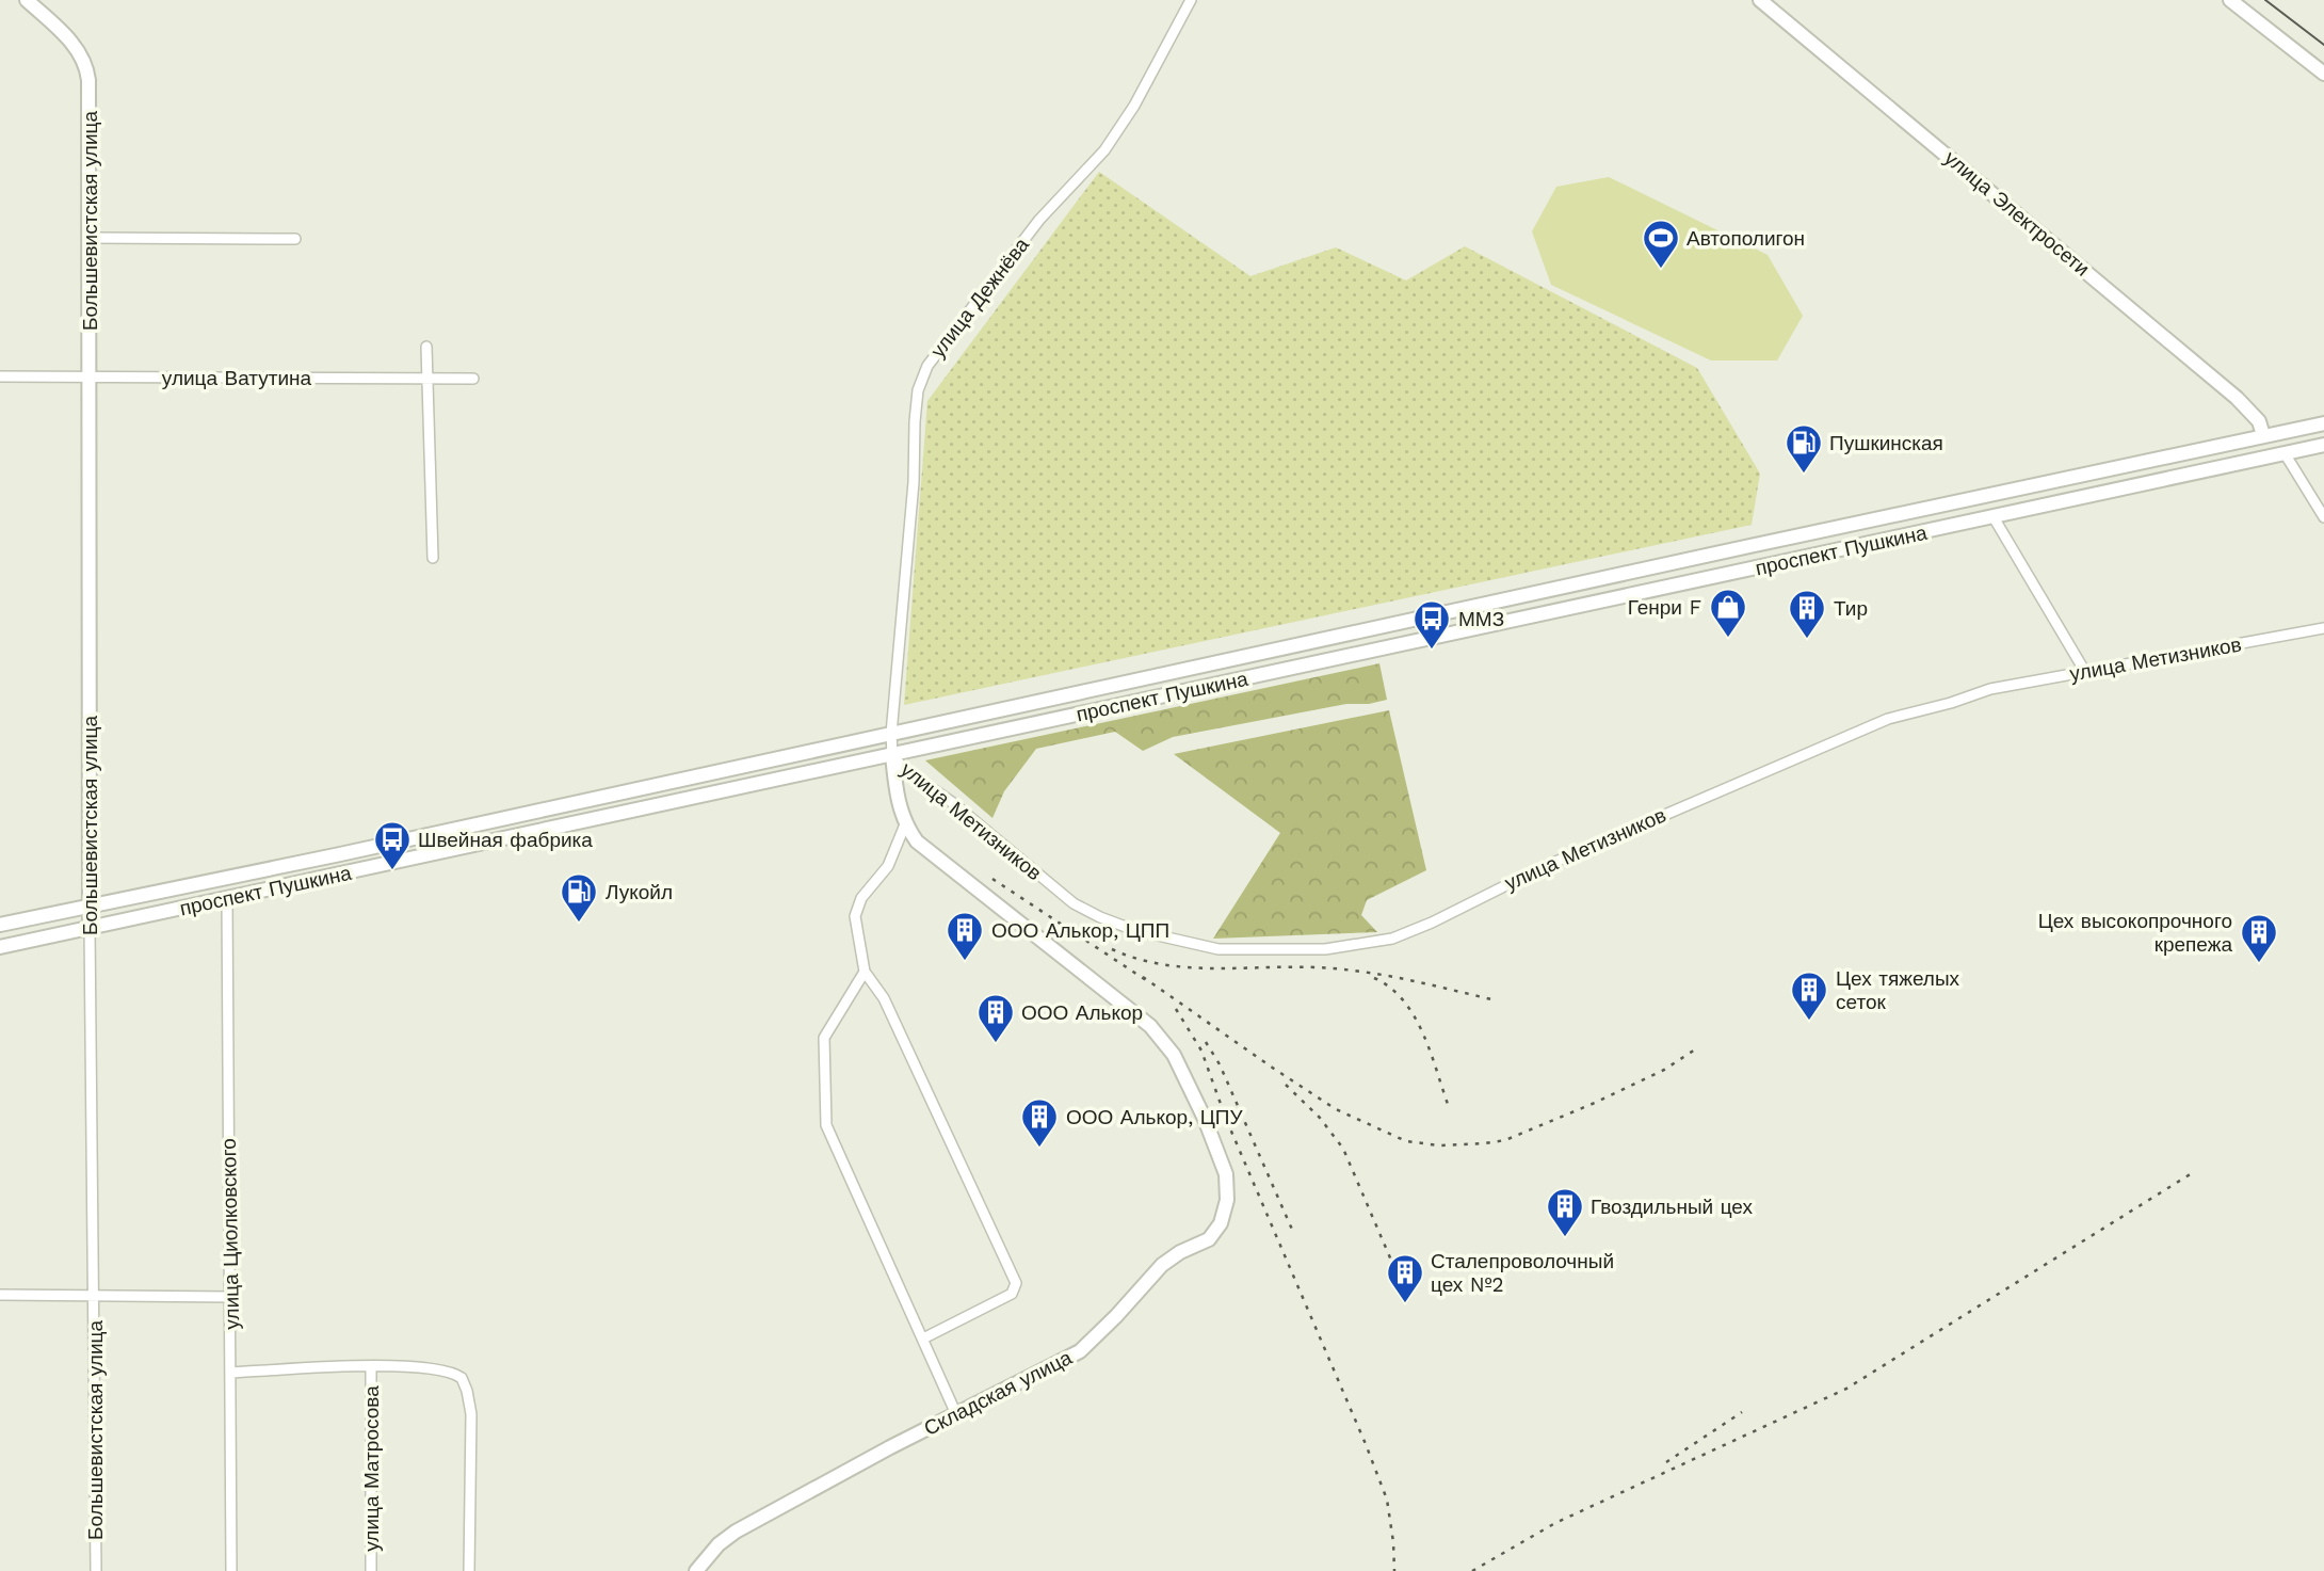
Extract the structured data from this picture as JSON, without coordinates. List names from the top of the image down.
{
  "streets": {
    "main road": [
      "улица Электросети",
      "Большевистская улица",
      "проспект Пушкина",
      "Складская улица"
    ],
    "street": [
      "улица Дежнёва",
      "улица Ватутина",
      "улица Метизников",
      "улица Циолковского",
      "улица Матросова"
    ]
  },
  "crossings": [
    ["улица Электросети", "проспект Пушкина"],
    ["Большевистская улица", "улица Ватутина"],
    ["Большевистская улица", "проспект Пушкина"],
    ["улица Дежнёва", "проспект Пушкина"],
    ["улица Дежнёва", "улица Метизников"],
    ["улица Дежнёва", "Складская улица"],
    ["проспект Пушкина", "улица Метизников"],
    ["проспект Пушкина", "улица Циолковского"],
    ["проспект Пушкина", "Складская улица"],
    ["улица Метизников", "Складская улица"]
  ],
  "places": {
    "sports": ["Автополигон"],
    "fuel station": ["Пушкинская", "Лукойл"],
    "shop": ["Генри F"],
    "building": [
      "Тир",
      "ООО Алькор, ЦПП",
      "Цех высокопрочного крепежа",
      "Цех тяжелых сеток",
      "ООО Алькор",
      "ООО Алькор, ЦПУ",
      "Гвоздильный цех",
      "Сталепроволочный цех №2"
    ],
    "bus stop": ["ММЗ", "Швейная фабрика"]
  }
}
